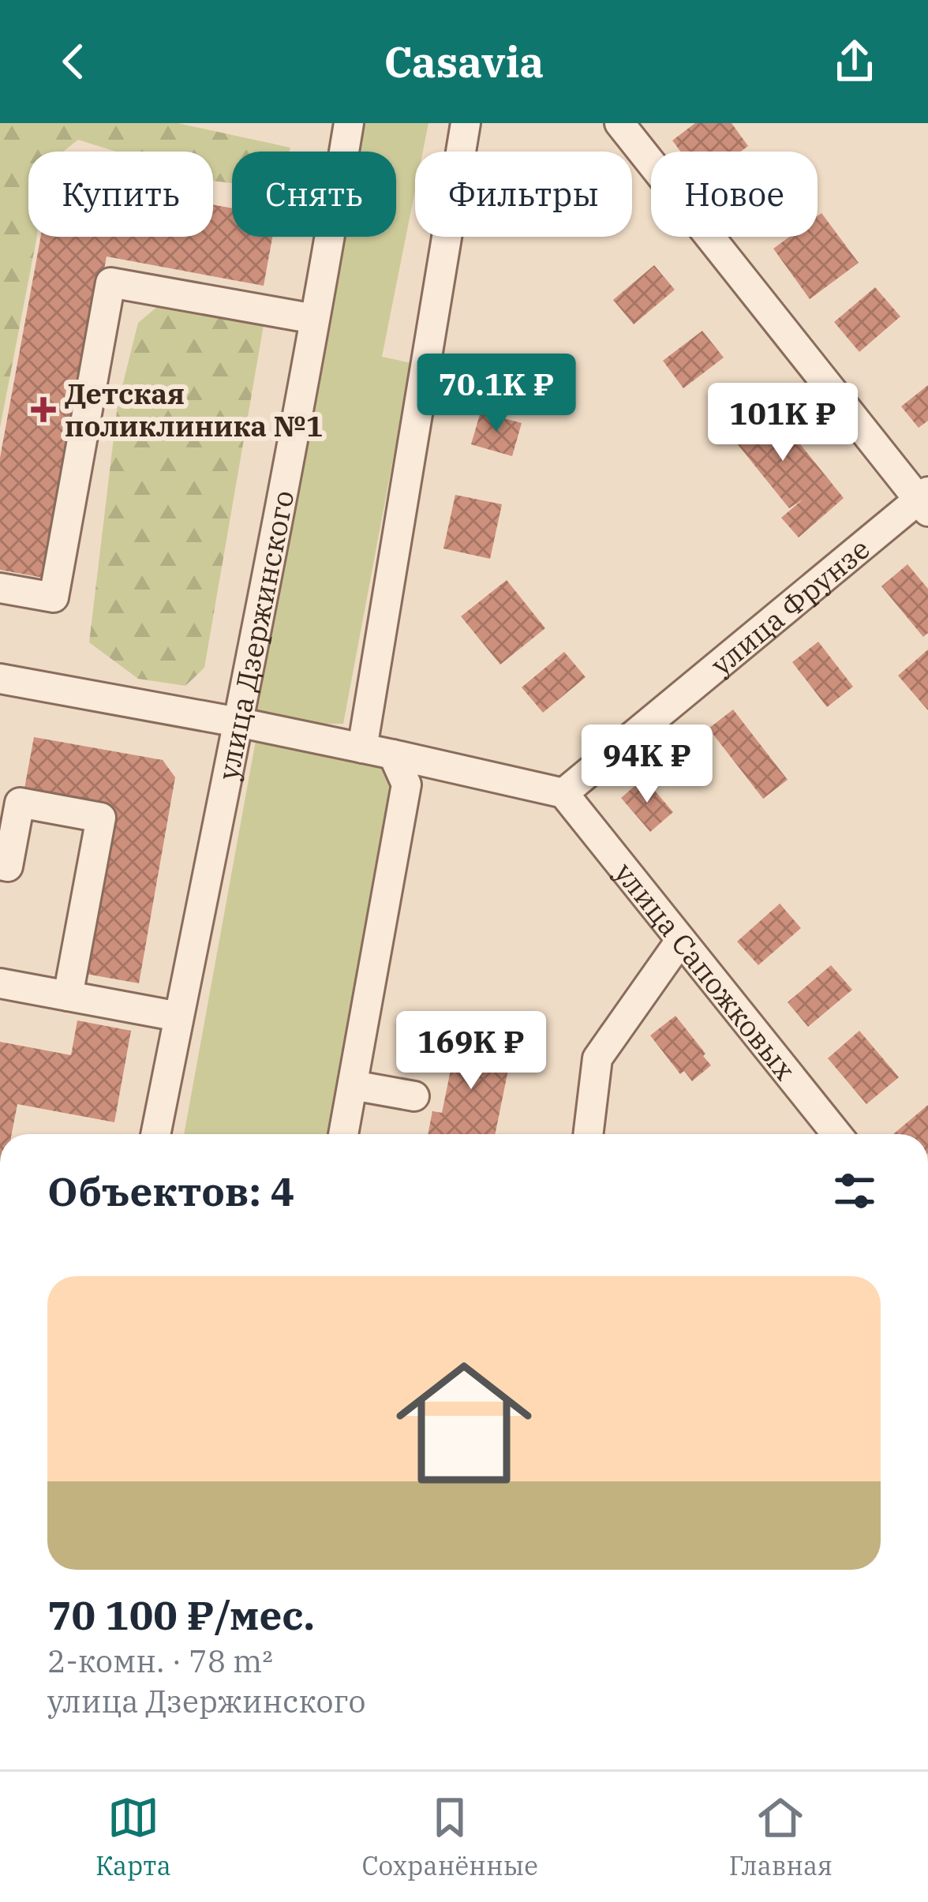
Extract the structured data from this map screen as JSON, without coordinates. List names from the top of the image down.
{
  "streets": {
    "street": ["улица Фрунзе", "улица Дзержинского", "улица Сапожковых"]
  },
  "crossings": [
    ["улица Фрунзе", "улица Сапожковых"]
  ],
  "places": {
    "health": ["Детская поликлиника №1"]
  },
  "page": {
    "header": "Casavia",
    "chip": [
      "Купить",
      "Снять",
      "Фильтры",
      "Новое"
    ],
    "price": [
      "70.1K ₽",
      "101K ₽",
      "94K ₽",
      "169K ₽"
    ],
    "heading": "Объектов: 4",
    "list": [
      {
        "name": "70 100 ₽/мес.",
        "note": "2-комн. · 78 m² · улица Дзержинского"
      }
    ],
    "tabs": ["Карта", "Сохранённые", "Главная"]
  }
}
